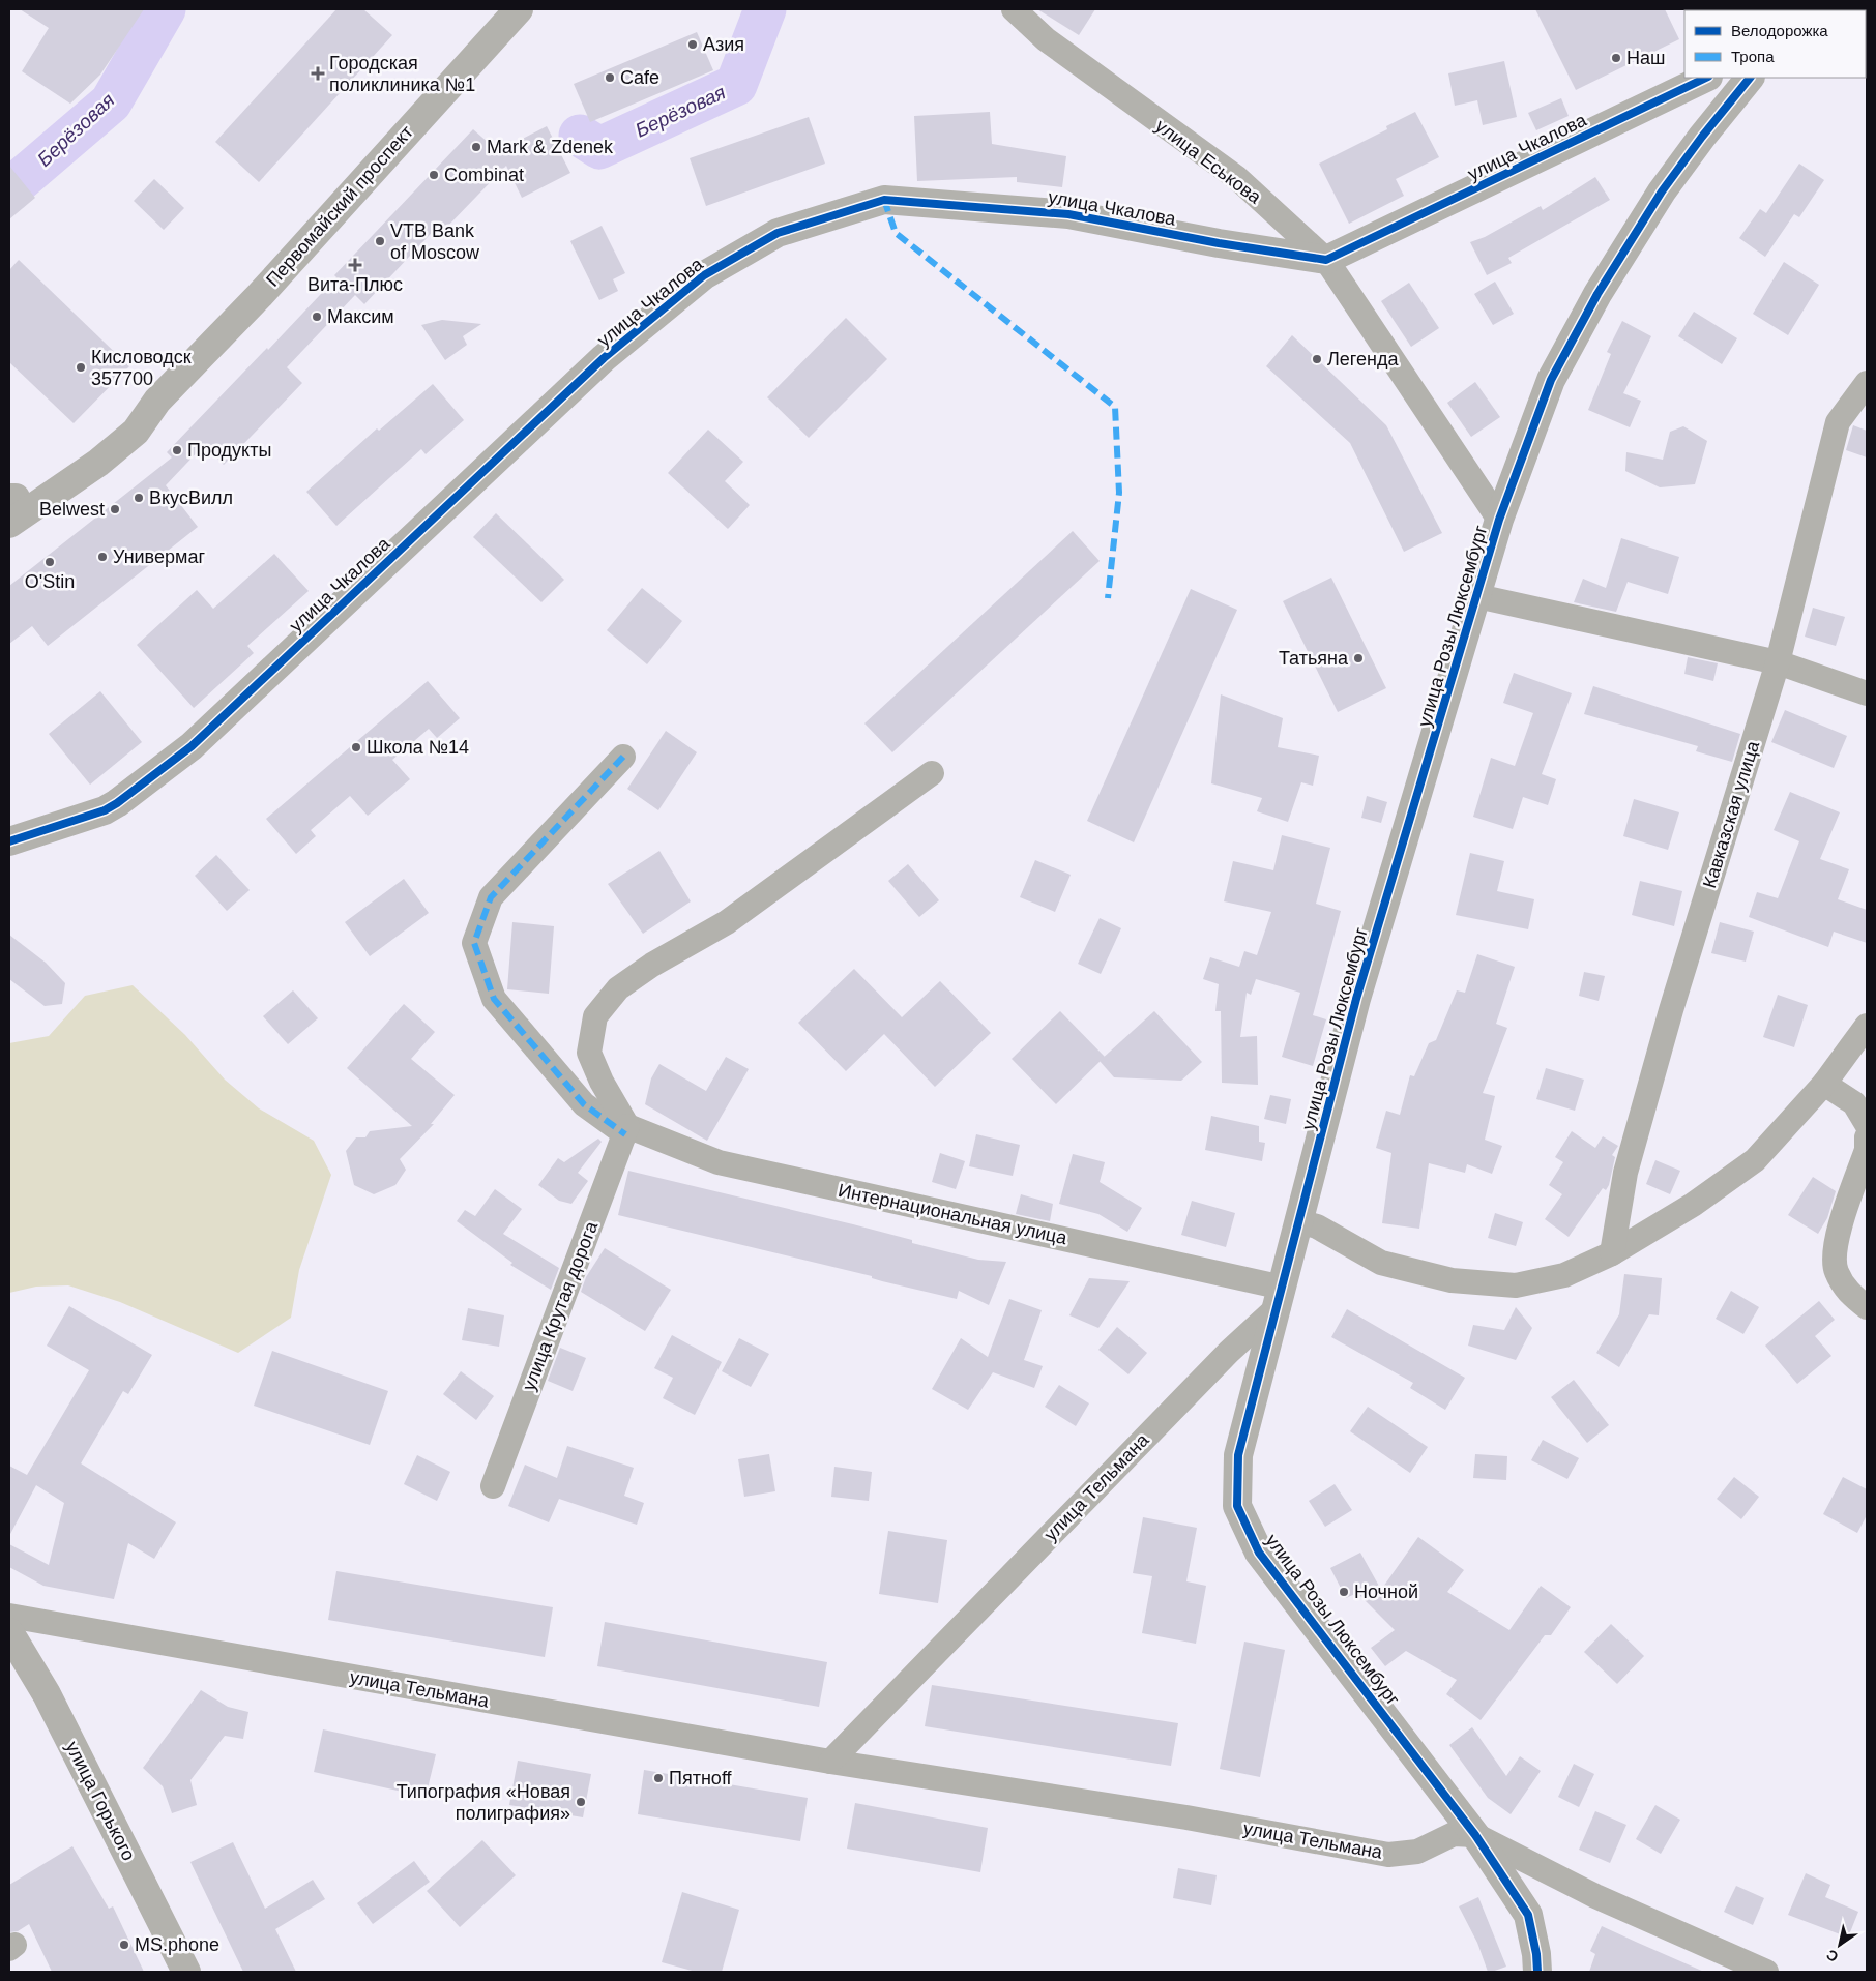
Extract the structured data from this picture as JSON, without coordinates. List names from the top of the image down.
{
  "streets": {
    "street": [
      "улица Чкалова",
      "улица Еськова",
      "Первомайский проспект",
      "улица Розы Люксембург",
      "Кавказская улица",
      "Интернациональная улица",
      "улица Крутая дорога",
      "улица Тельмана",
      "улица Горького"
    ]
  },
  "crossings": [
    ["улица Чкалова", "улица Еськова"],
    ["улица Еськова", "улица Розы Люксембург"],
    ["улица Розы Люксембург", "Интернациональная улица"],
    ["улица Розы Люксембург", "улица Тельмана"],
    ["Интернациональная улица", "улица Крутая дорога"],
    ["Интернациональная улица", "улица Тельмана"]
  ],
  "water": ["Берёзовая"],
  "places": {
    "other": [
      "Азия",
      "Наш",
      "Cafe",
      "Mark & Zdenek",
      "Combinat",
      "VTB Bank of Moscow",
      "Максим",
      "Легенда",
      "Кисловодск 357700",
      "Продукты",
      "ВкусВилл",
      "Belwest",
      "Универмаг",
      "O'Stin",
      "Татьяна",
      "Школа №14",
      "Ночной",
      "Пятнoff",
      "Типография «Новая полиграфия»",
      "MS.phone"
    ],
    "health": ["Городская поликлиника №1", "Вита-Плюс"]
  },
  "legend": ["Велодорожка", "Тропа"],
  "north": "bottom left"
}
